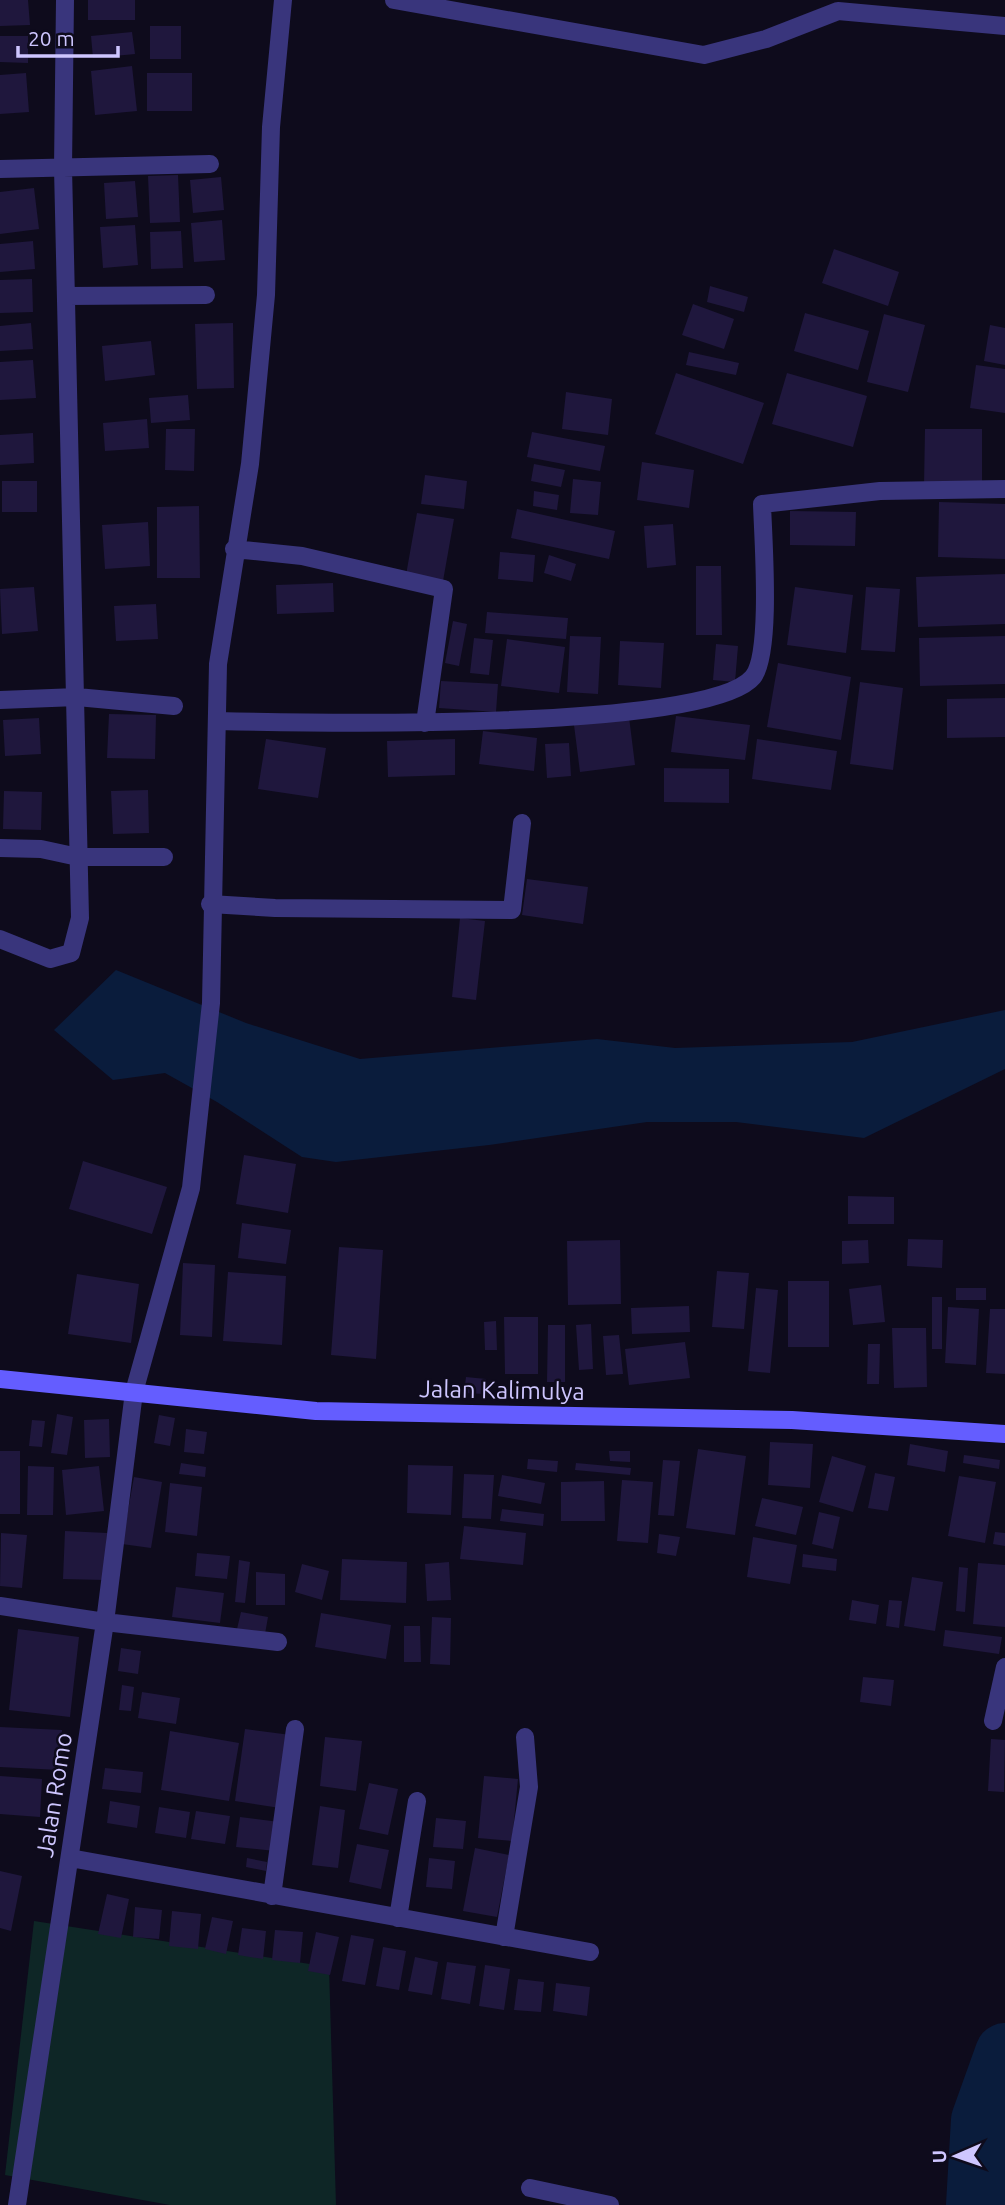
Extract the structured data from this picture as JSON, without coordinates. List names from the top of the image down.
{
  "streets": {
    "street": ["Jalan Kalimulya", "Jalan Romo"]
  },
  "crossings": [
    ["Jalan Kalimulya", "Jalan Romo"]
  ],
  "scale_bar": "20 m",
  "north": "left"
}
